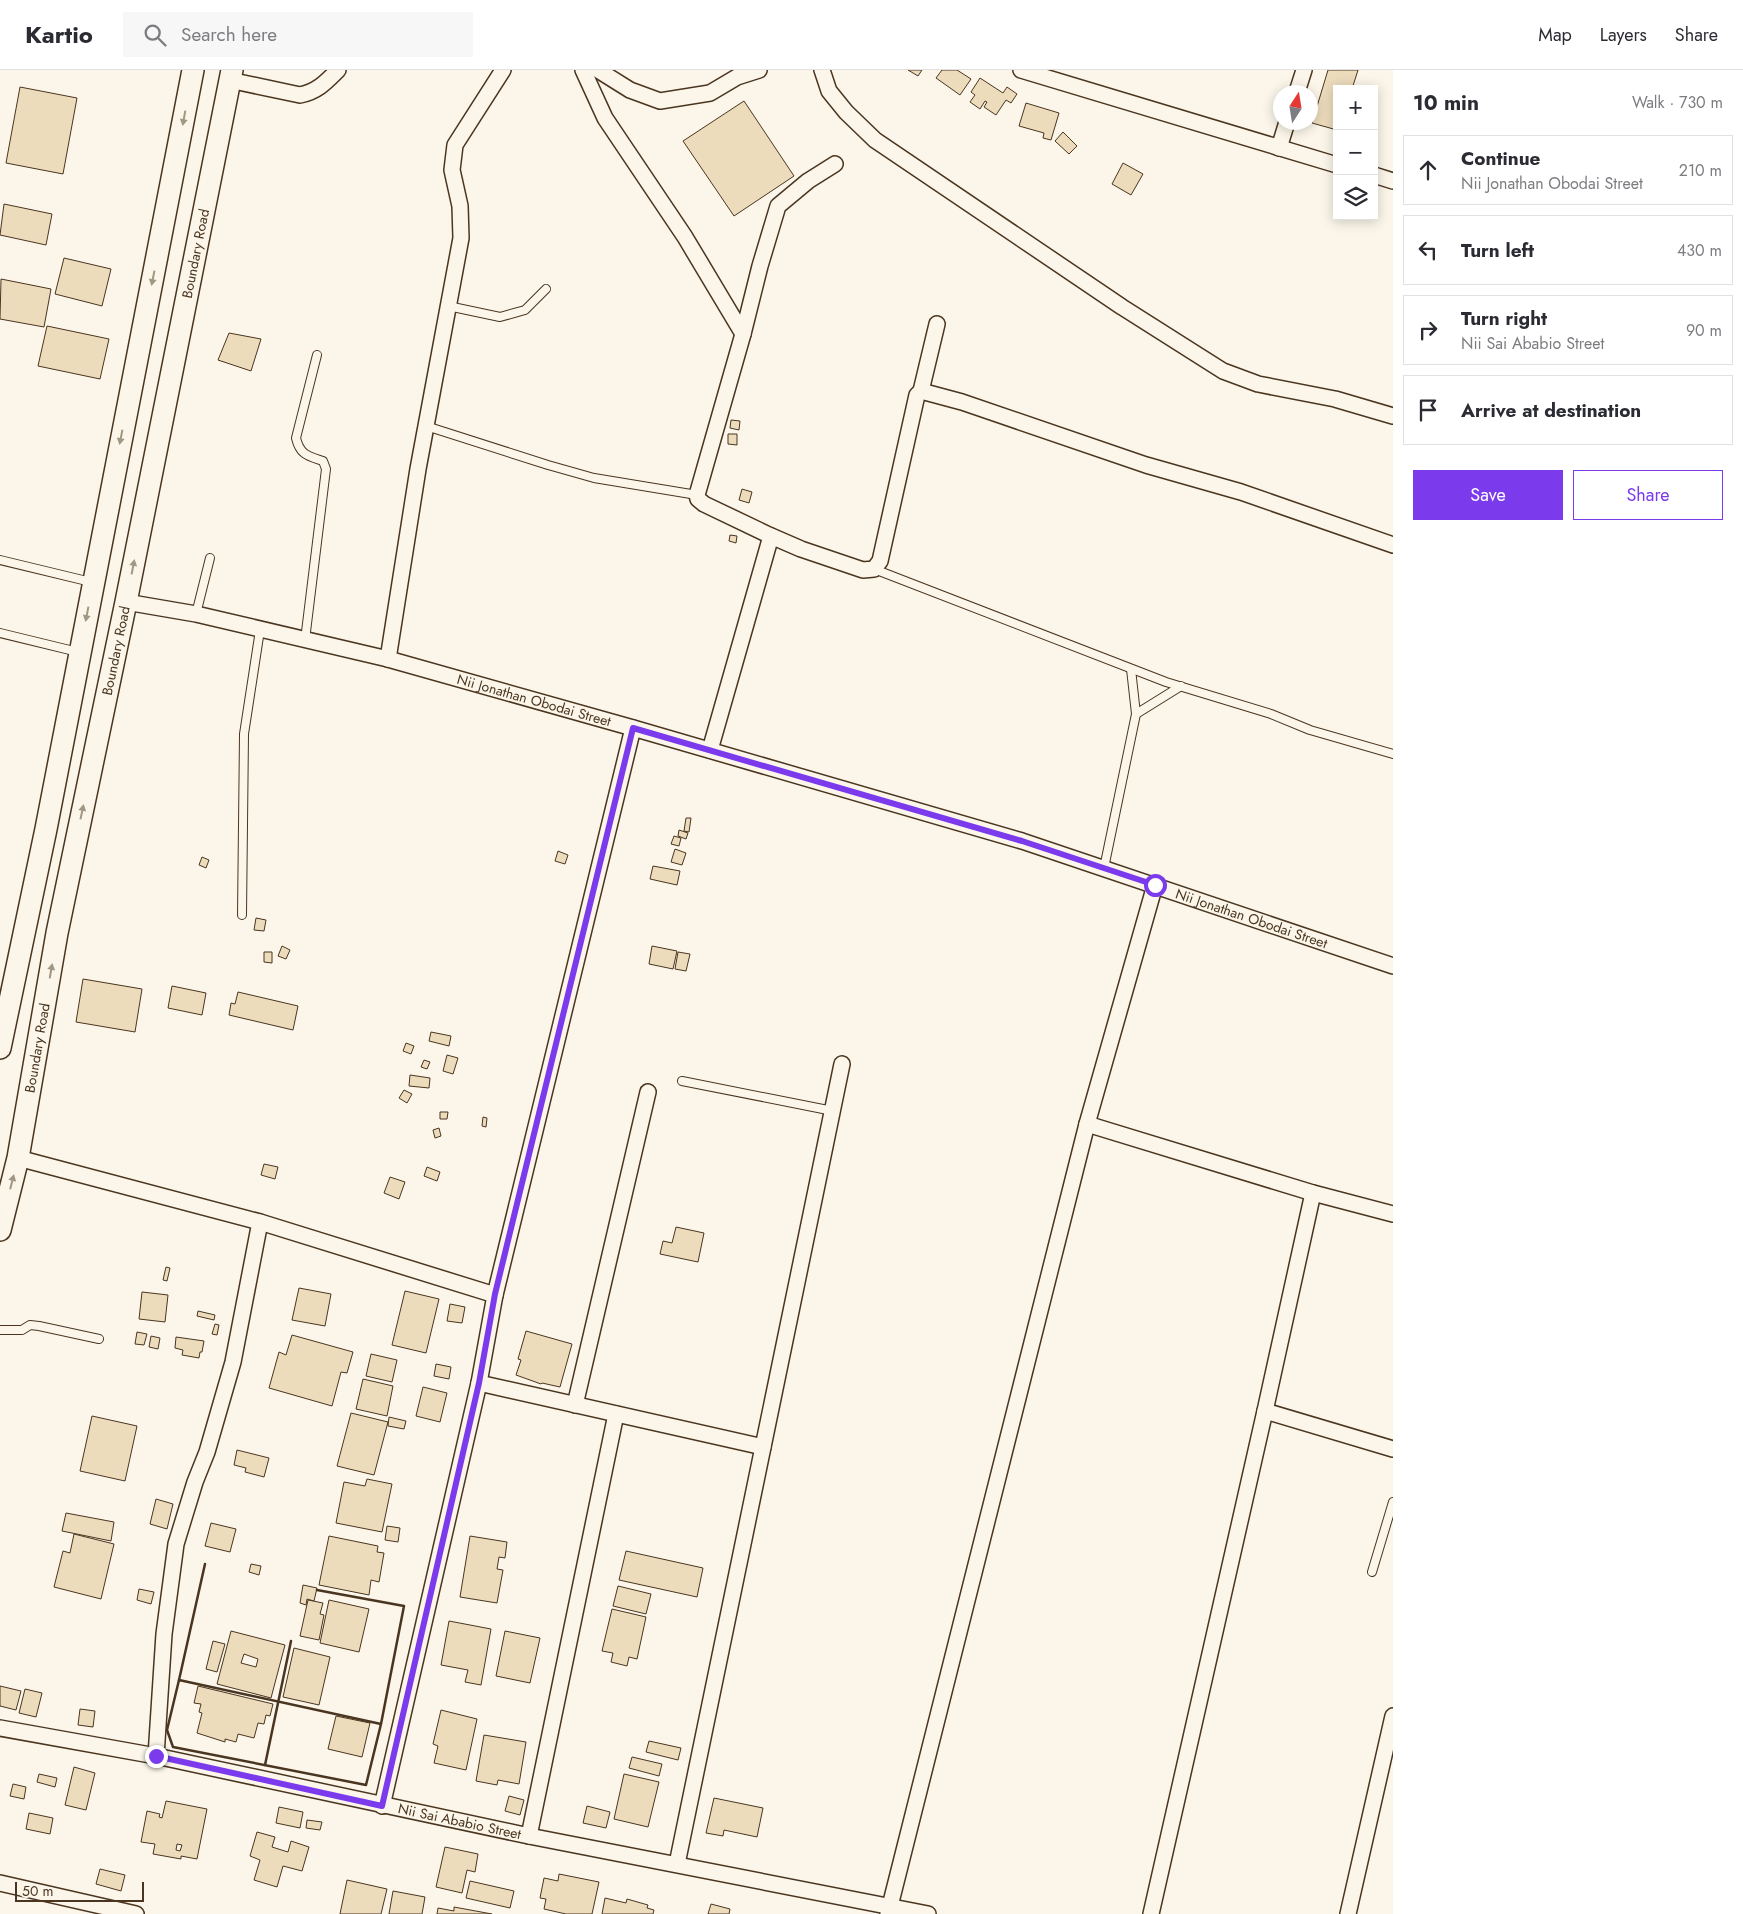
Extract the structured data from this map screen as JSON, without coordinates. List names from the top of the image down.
{
  "streets": {
    "main road": ["Boundary Road"],
    "street": ["Nii Jonathan Obodai Street", "Nii Sai Ababio Street"]
  },
  "crossings": [
    ["Boundary Road", "Nii Jonathan Obodai Street"]
  ],
  "scale_bar": "50 m",
  "north": "top",
  "page": {
    "header": "Kartio",
    "search": "Search here",
    "nav": ["Map", "Layers", "Share"],
    "heading": ["10 min", "Walk · 730 m"],
    "map_buttons": ["+", "−"],
    "list": [
      ["Continue", "Nii Jonathan Obodai Street", "210 m"],
      ["Turn left", "430 m"],
      ["Turn right", "Nii Sai Ababio Street", "90 m"],
      "Arrive at destination"
    ],
    "buttons": ["Save", "Share"],
    "scale": "50 m"
  }
}
